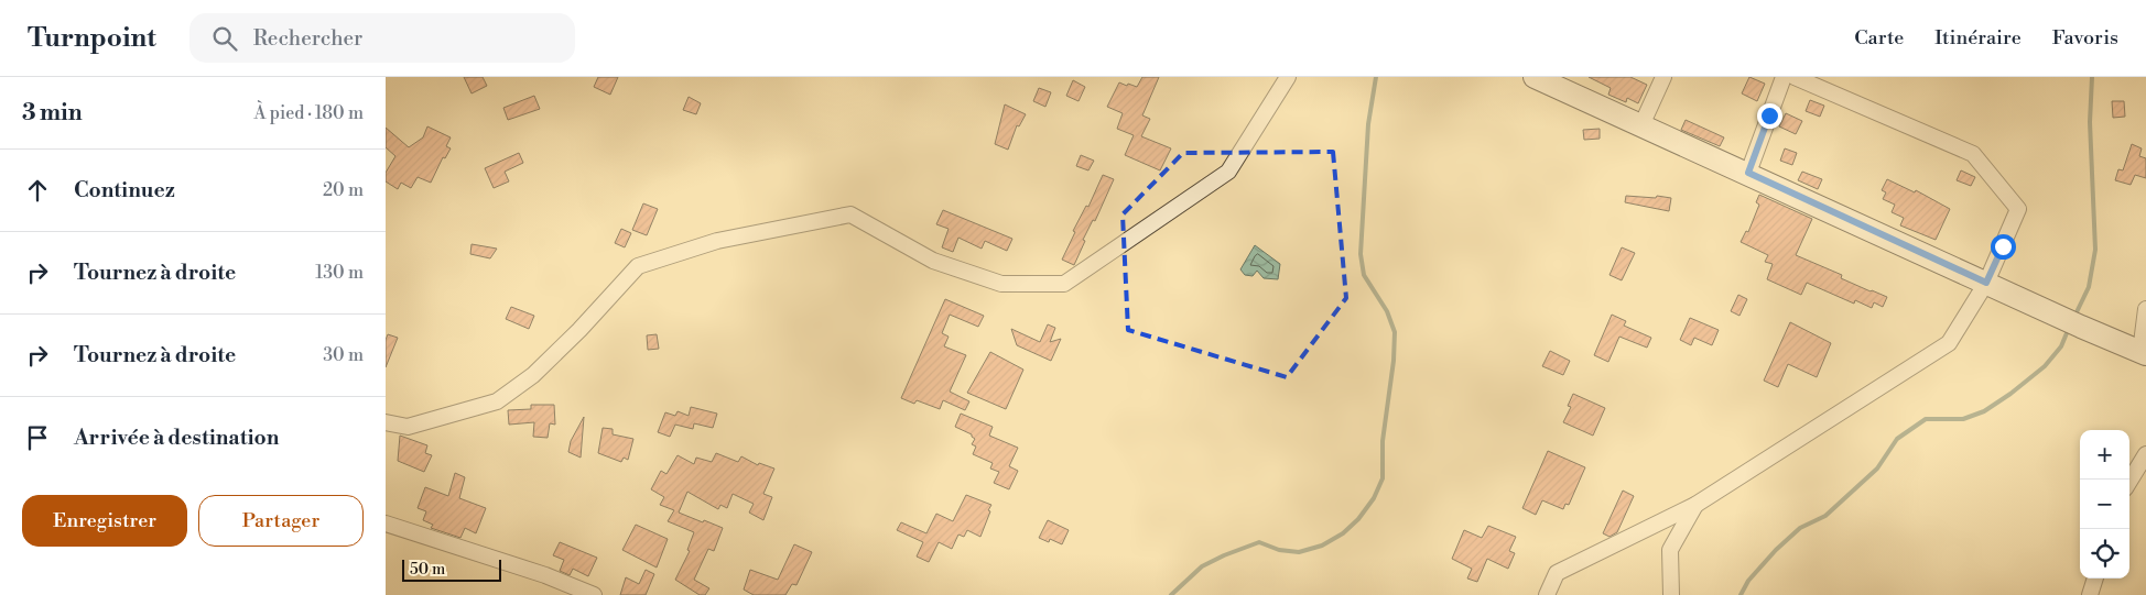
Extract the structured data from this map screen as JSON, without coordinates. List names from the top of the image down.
{
  "scale_bar": "50 m",
  "page": {
    "header": "Turnpoint",
    "search": "Rechercher",
    "nav": ["Carte", "Itinéraire", "Favoris"],
    "heading": ["3 min", "À pied · 180 m"],
    "list": [
      ["Continuez", "20 m"],
      ["Tournez à droite", "130 m"],
      ["Tournez à droite", "30 m"],
      "Arrivée à destination"
    ],
    "map_buttons": ["+", "−"],
    "buttons": ["Enregistrer", "Partager"],
    "scale": "50 m"
  }
}
